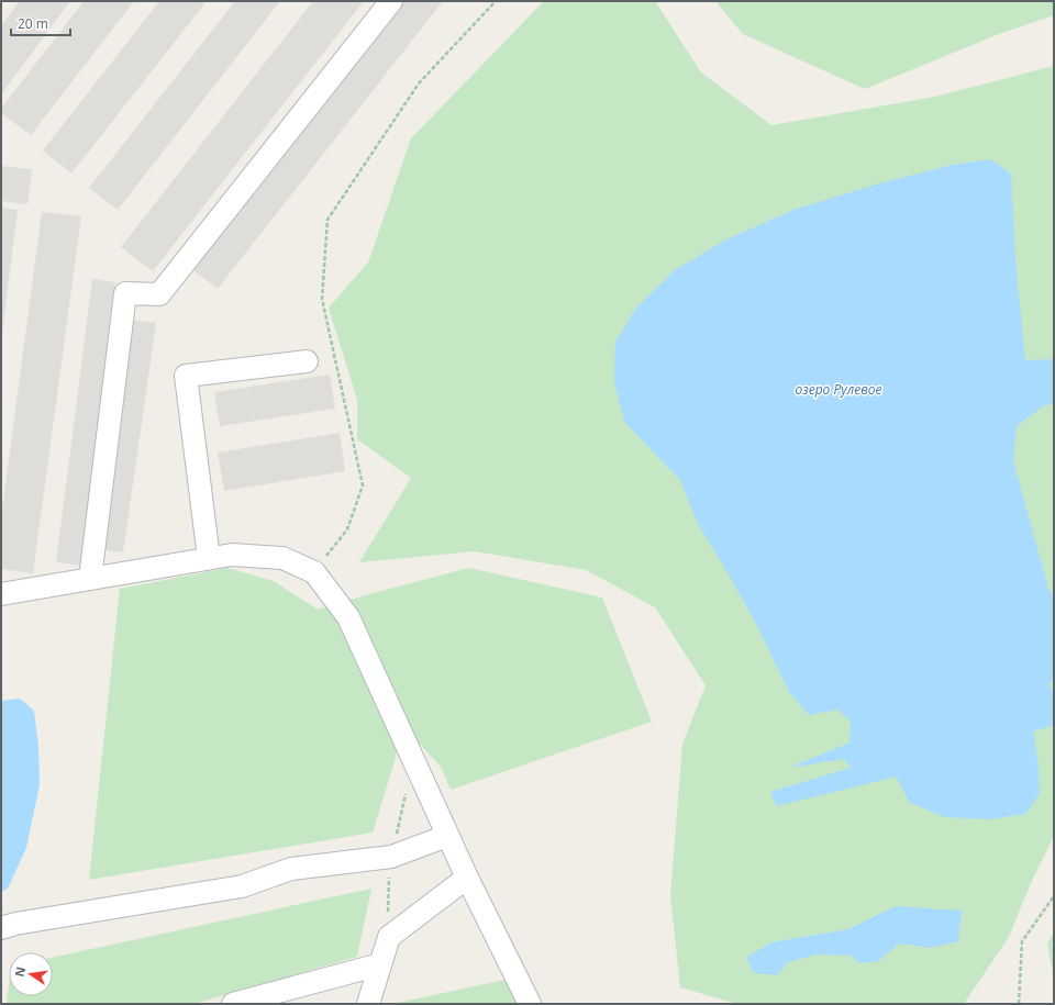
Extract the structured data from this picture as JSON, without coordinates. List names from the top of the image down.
{
  "water": ["озеро Рулевое"],
  "scale_bar": "20 m",
  "north": "left"
}
